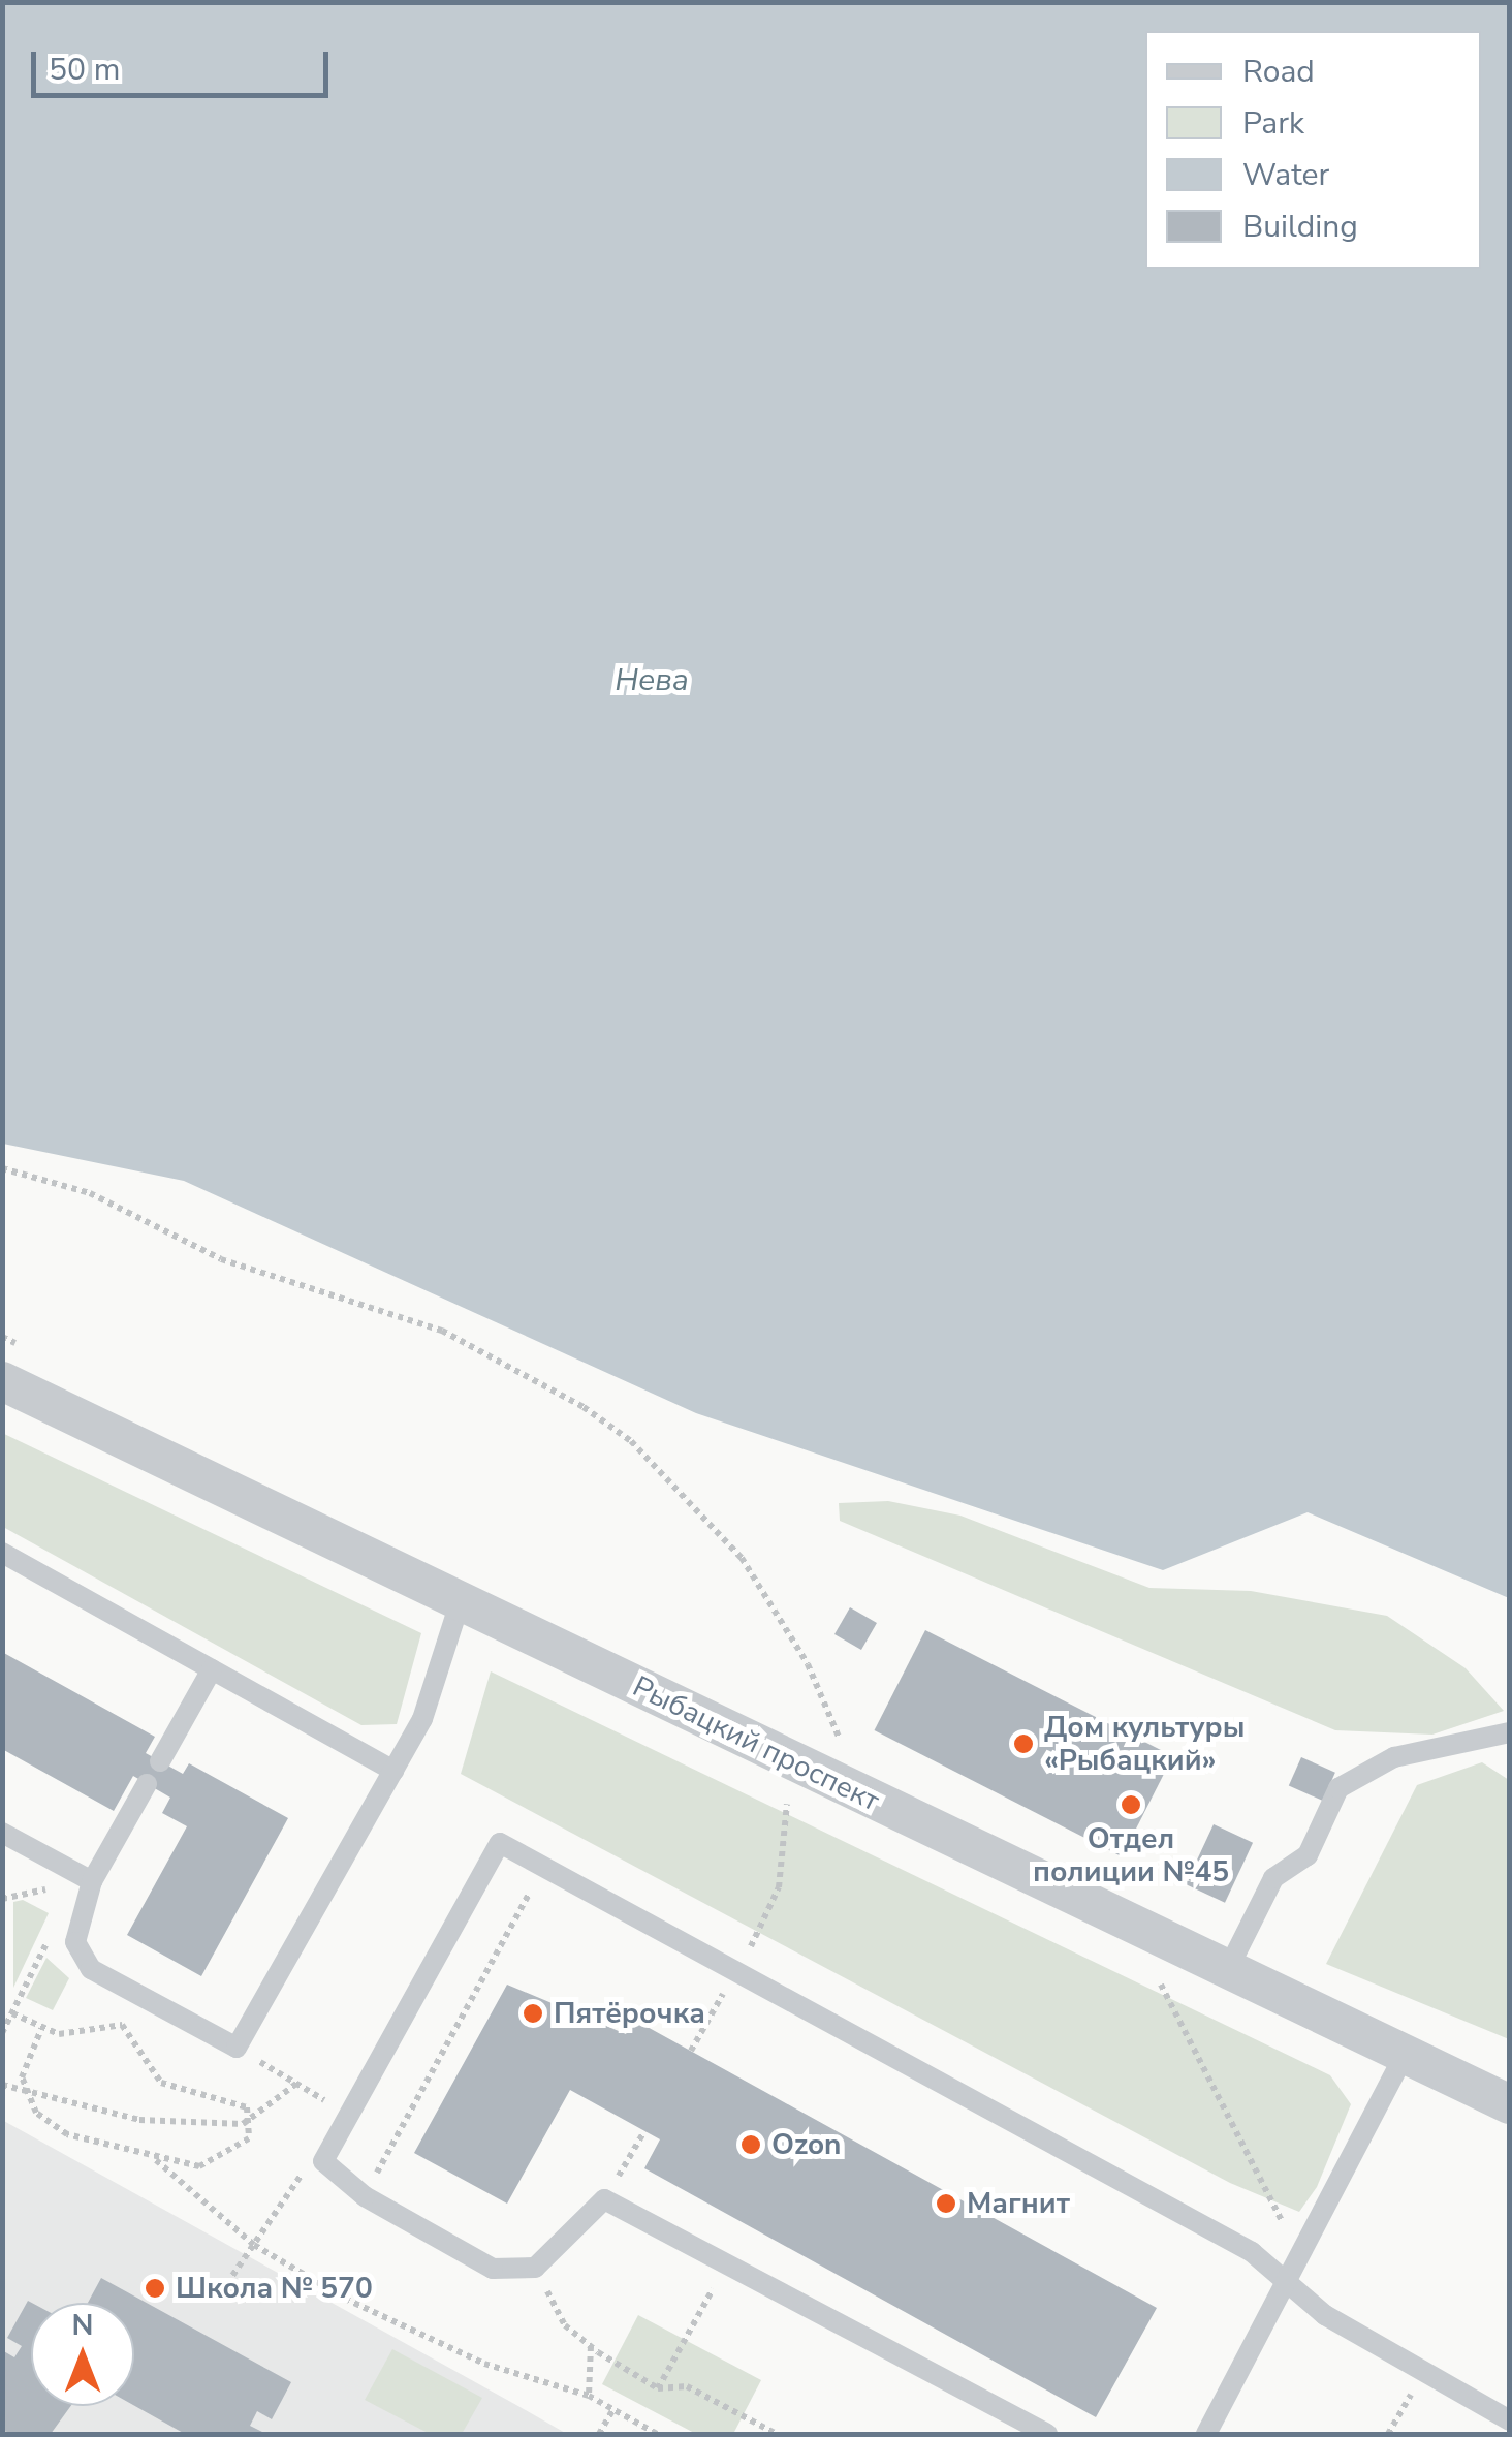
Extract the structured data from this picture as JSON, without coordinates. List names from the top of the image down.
{
  "streets": {
    "street": ["Рыбацкий проспект"]
  },
  "water": ["Нева"],
  "places": [
    "Дом культуры «Рыбацкий»",
    "Отдел полиции №45",
    "Пятёрочка",
    "Ozon",
    "Магнит",
    "Школа № 570"
  ],
  "legend": [
    "Road",
    "Park",
    "Water",
    "Building"
  ],
  "scale_bar": "50 m",
  "north": "top"
}
